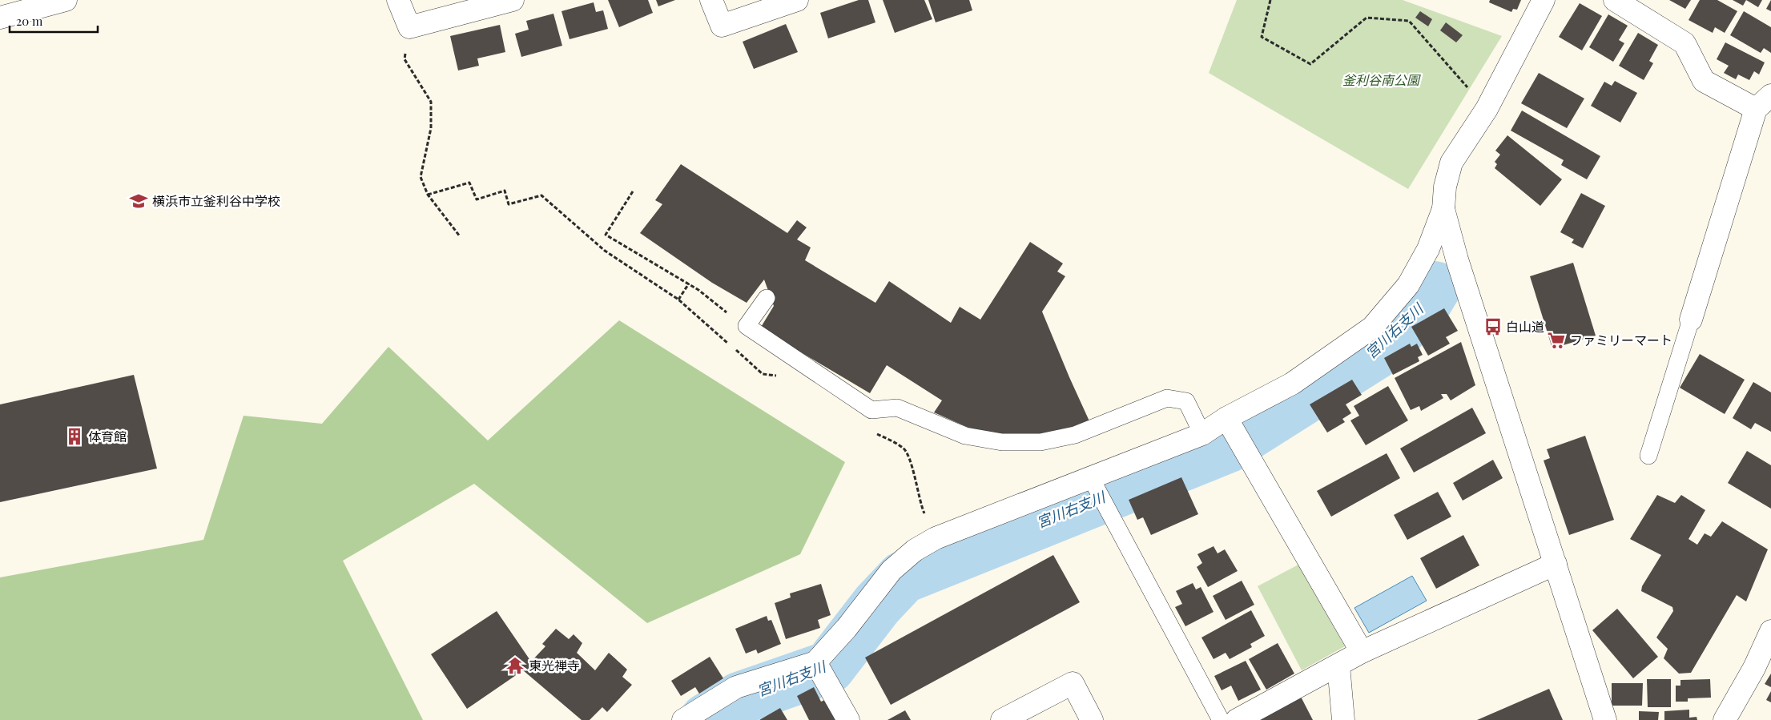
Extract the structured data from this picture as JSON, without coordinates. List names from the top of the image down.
{
  "water": ["宮川右支川"],
  "parks": ["釜利谷南公園"],
  "places": {
    "school or university": ["横浜市立釜利谷中学校"],
    "bus stop": ["白山道"],
    "supermarket": ["ファミリーマート"],
    "building": ["体育館"],
    "temple": ["東光禅寺"]
  },
  "scale_bar": "20 m"
}
